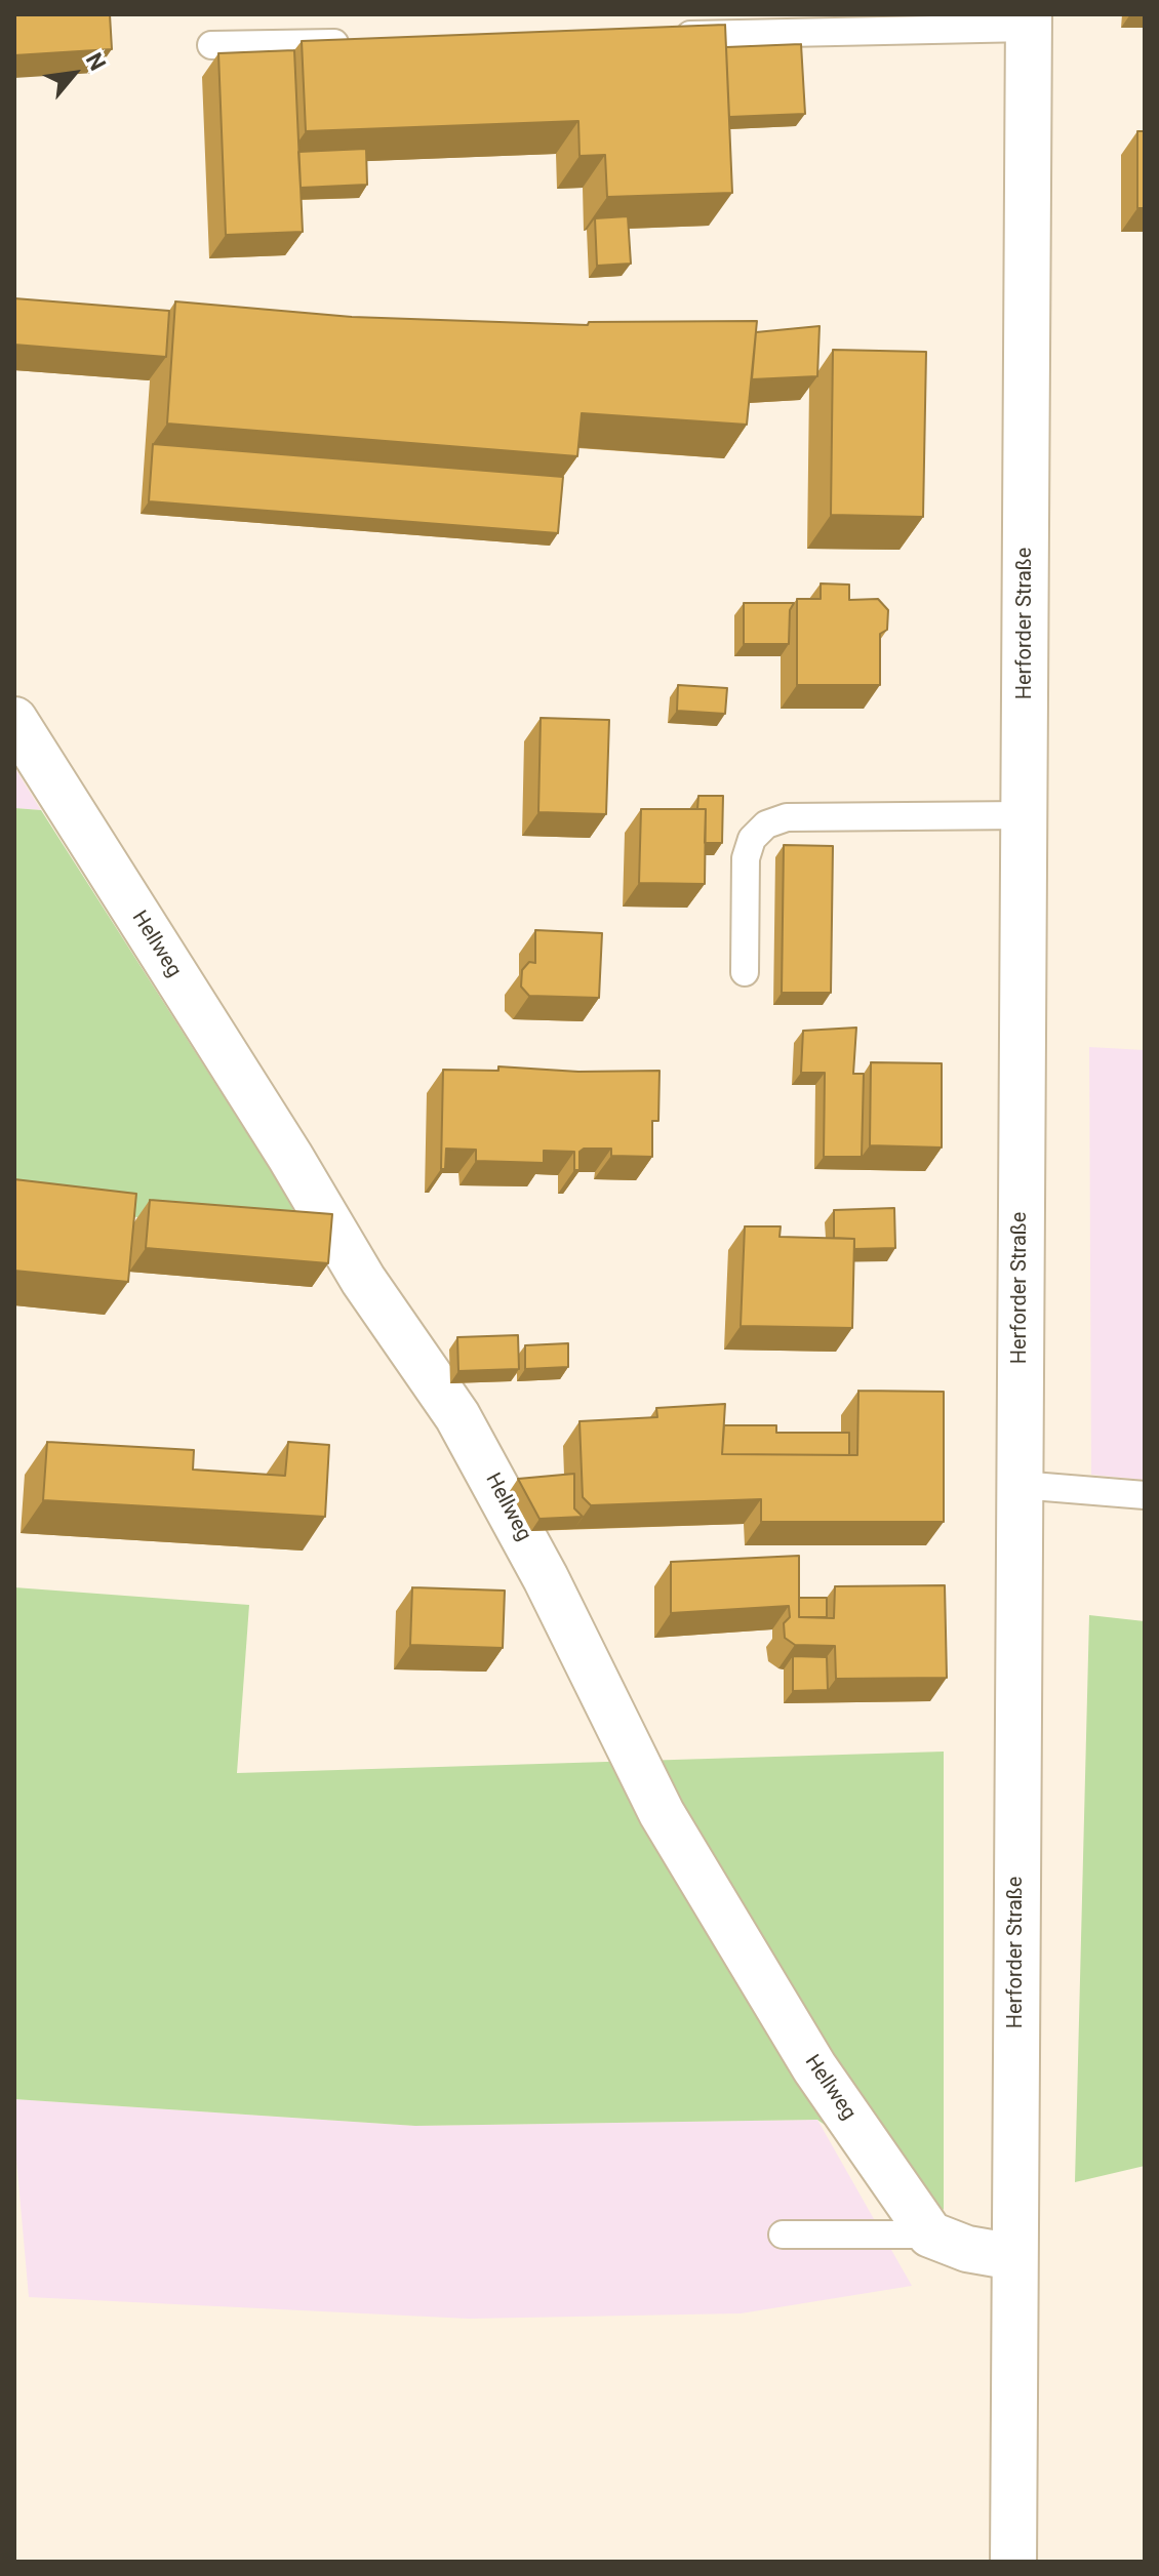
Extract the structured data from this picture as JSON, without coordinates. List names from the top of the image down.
{
  "streets": {
    "main road": ["Herforder Straße", "Hellweg"]
  },
  "north": "top right"
}
